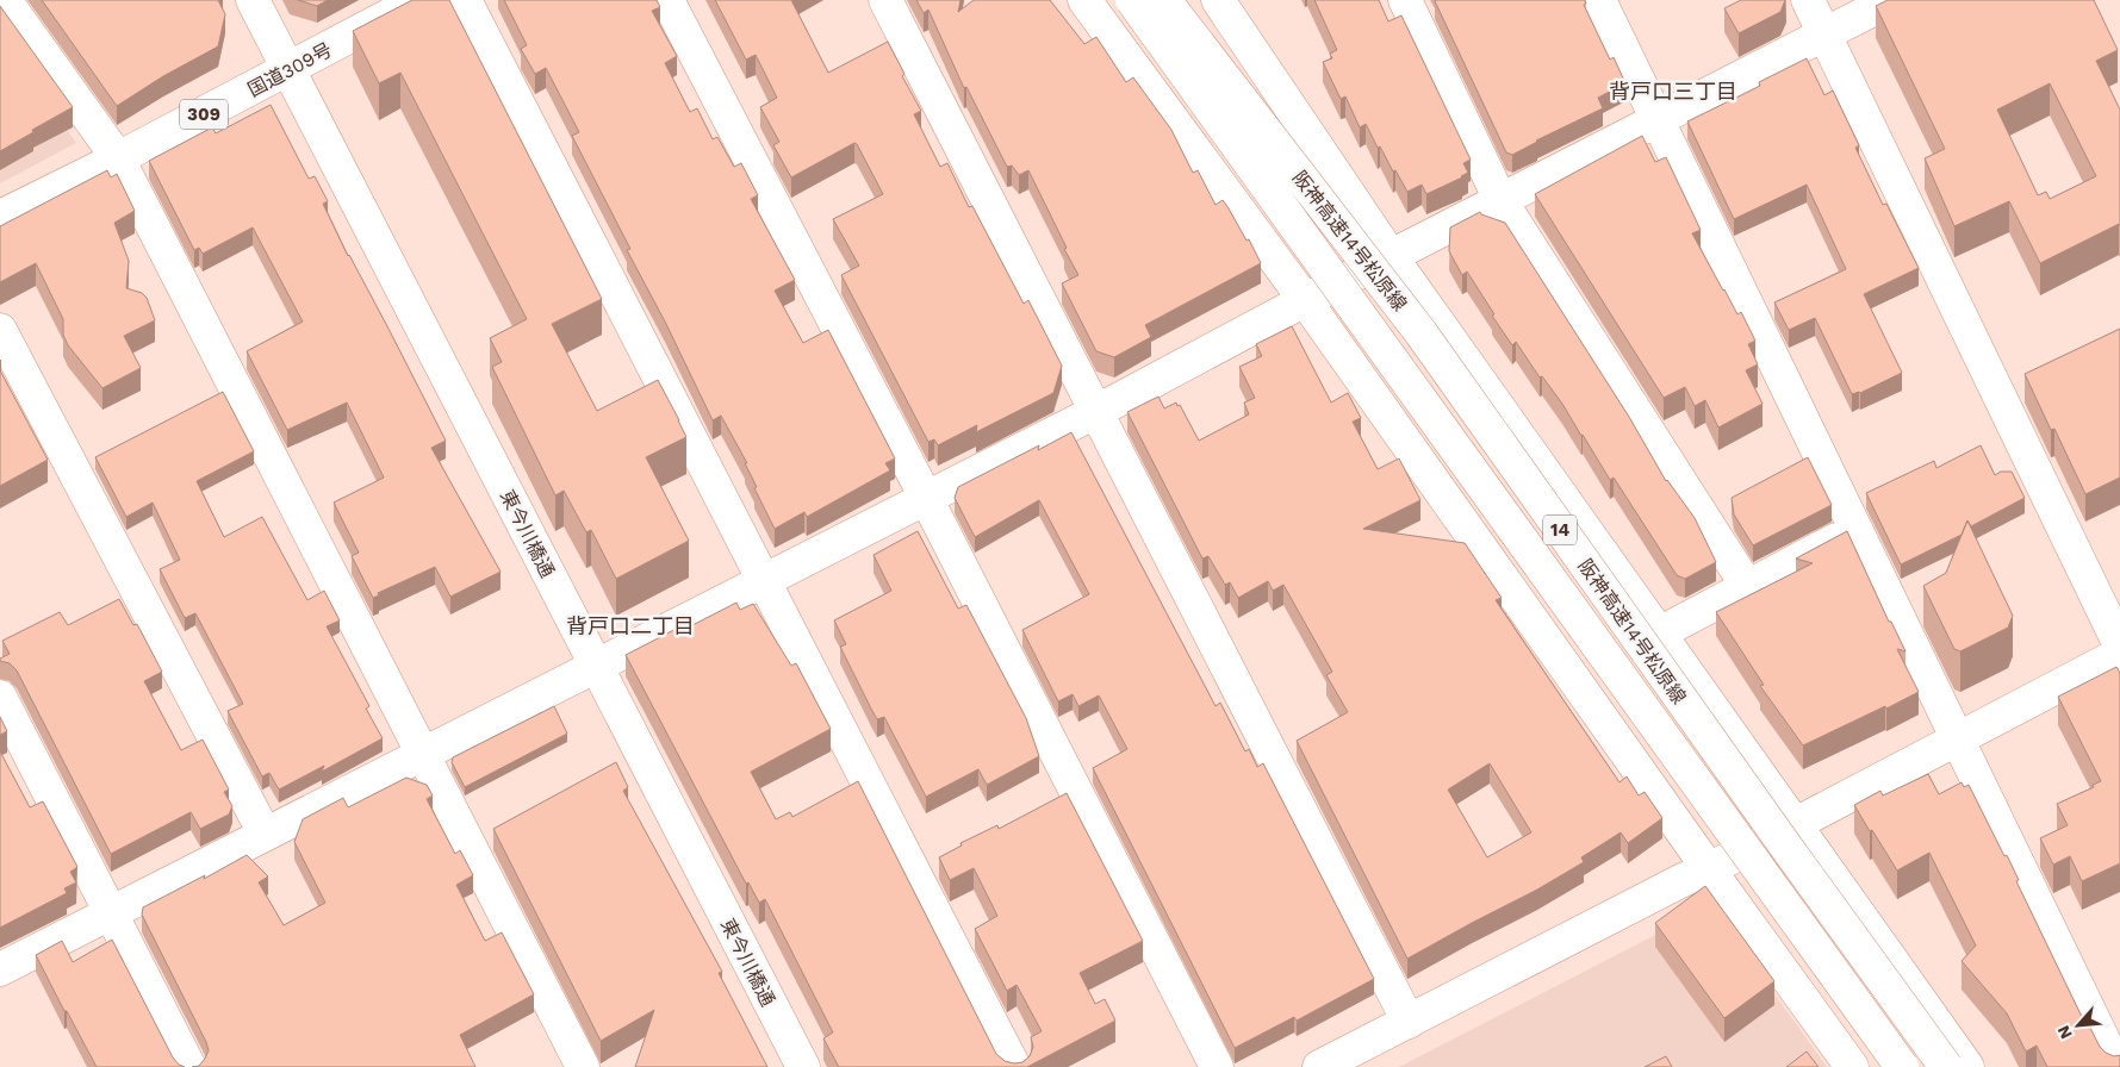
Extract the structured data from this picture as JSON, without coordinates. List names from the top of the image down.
{
  "streets": {
    "main road": [
      "国道309号",
      "309",
      "阪神高速14号松原線",
      "14",
      "東今川橋通"
    ]
  },
  "crossings": [
    ["国道309号", "東今川橋通"]
  ],
  "districts": ["背戸口三丁目", "背戸口二丁目"],
  "north": "bottom left"
}
